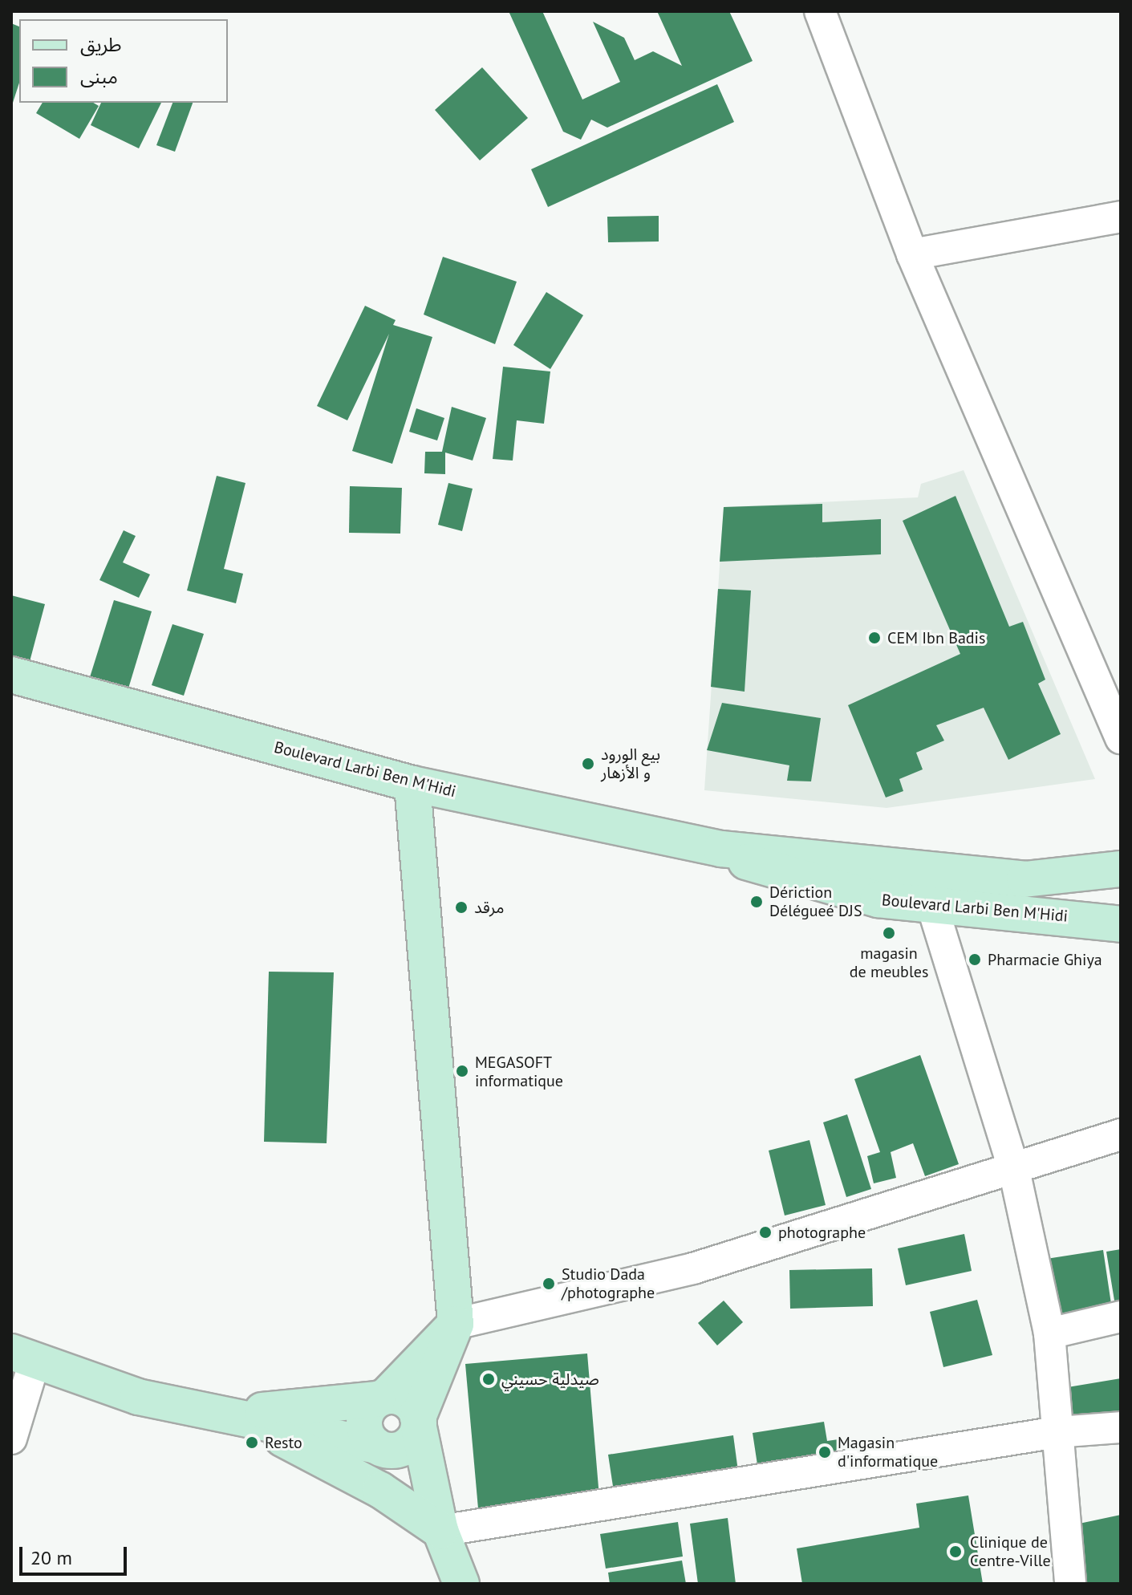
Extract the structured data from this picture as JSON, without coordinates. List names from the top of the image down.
{
  "streets": {
    "street": ["Boulevard Larbi Ben M'Hidi"]
  },
  "places": [
    "CEM Ibn Badis",
    "بيع الورود و الأزهار",
    "Dériction Délégueé DJS",
    "مرقد",
    "magasin de meubles",
    "Pharmacie Ghiya",
    "MEGASOFT informatique",
    "photographe",
    "Studio Dada /photographe",
    "صيدلية حسيني",
    "Resto",
    "Magasin d'informatique",
    "Clinique de Centre-Ville"
  ],
  "legend": ["طريق", "مبنى"],
  "scale_bar": "20 m"
}
